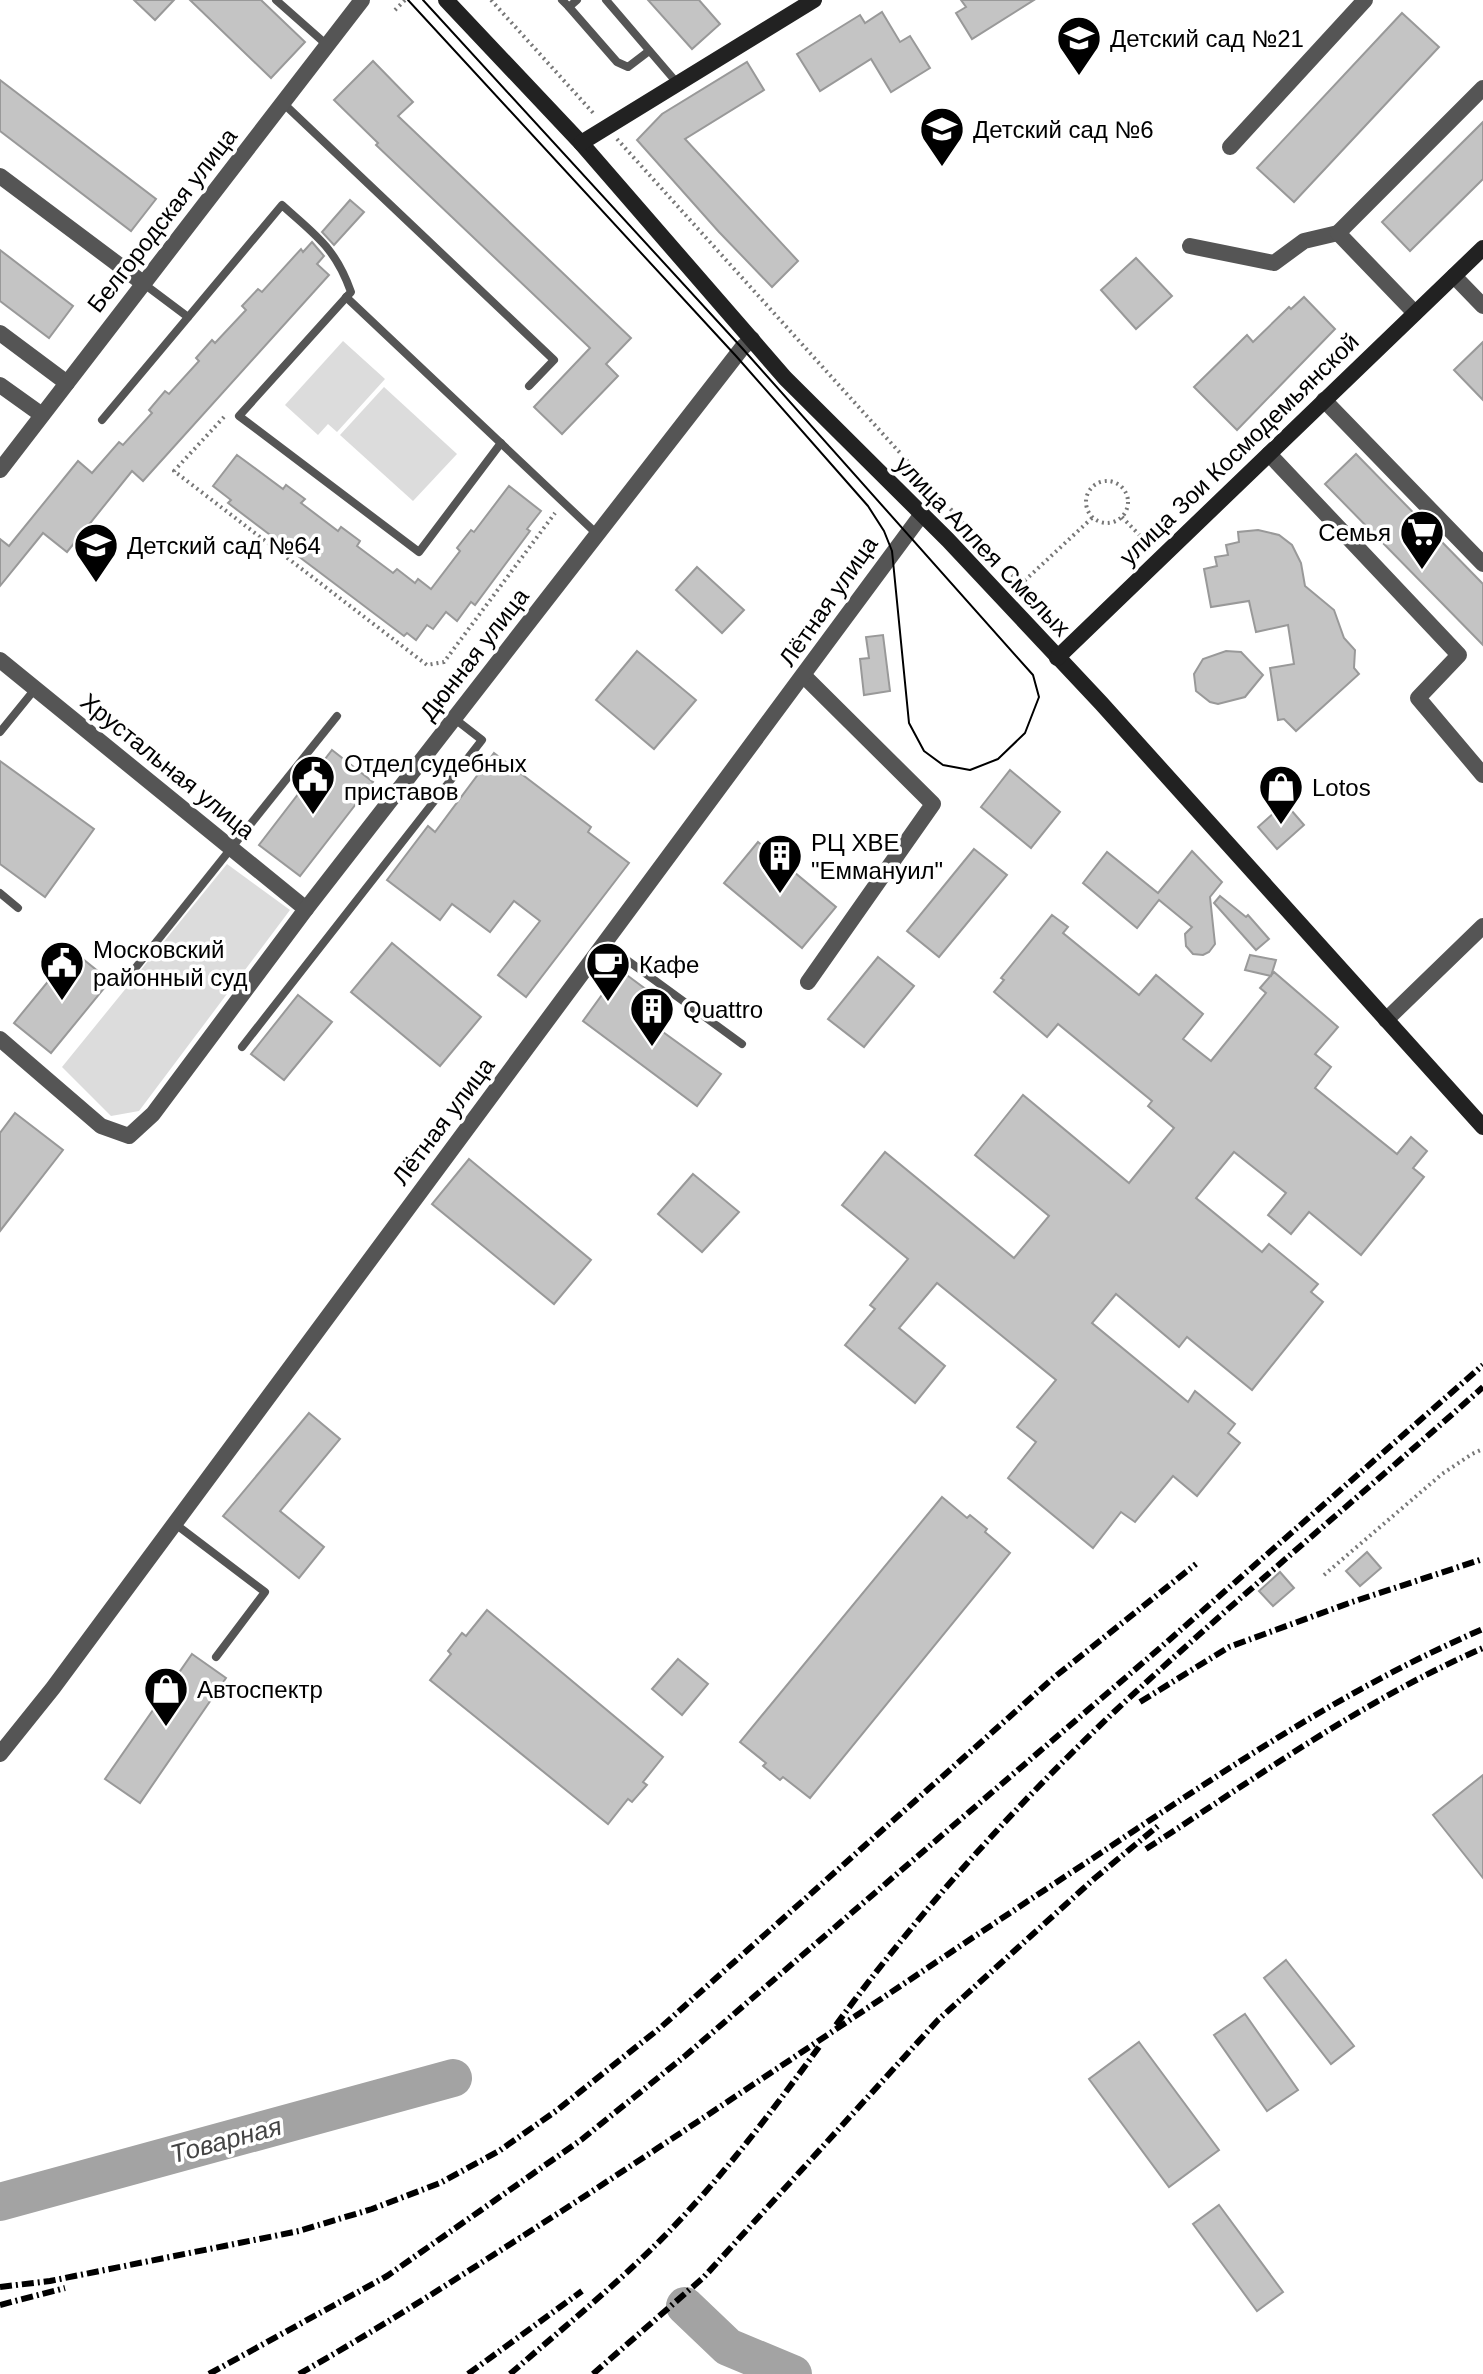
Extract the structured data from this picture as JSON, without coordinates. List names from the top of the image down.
{
  "streets": {
    "main road": ["улица Зои Космодемьянской", "улица Аллея Смелых"],
    "street": [
      "Белгородская улица",
      "Лётная улица",
      "Дюнная улица",
      "Хрустальная улица"
    ]
  },
  "crossings": [
    ["улица Зои Космодемьянской", "улица Аллея Смелых"],
    ["улица Аллея Смелых", "Лётная улица"],
    ["улица Аллея Смелых", "Дюнная улица"],
    ["Дюнная улица", "Хрустальная улица"]
  ],
  "water": ["Товарная"],
  "places": {
    "school or university": ["Детский сад №21", "Детский сад №6", "Детский сад №64"],
    "supermarket": ["Семья"],
    "public building": ["Отдел судебных приставов", "Московский районный суд"],
    "shop": ["Lotos", "Автоспектр"],
    "building": ["РЦ ХВЕ \"Еммануил\"", "Quattro"],
    "cafe": ["Кафе"]
  }
}
